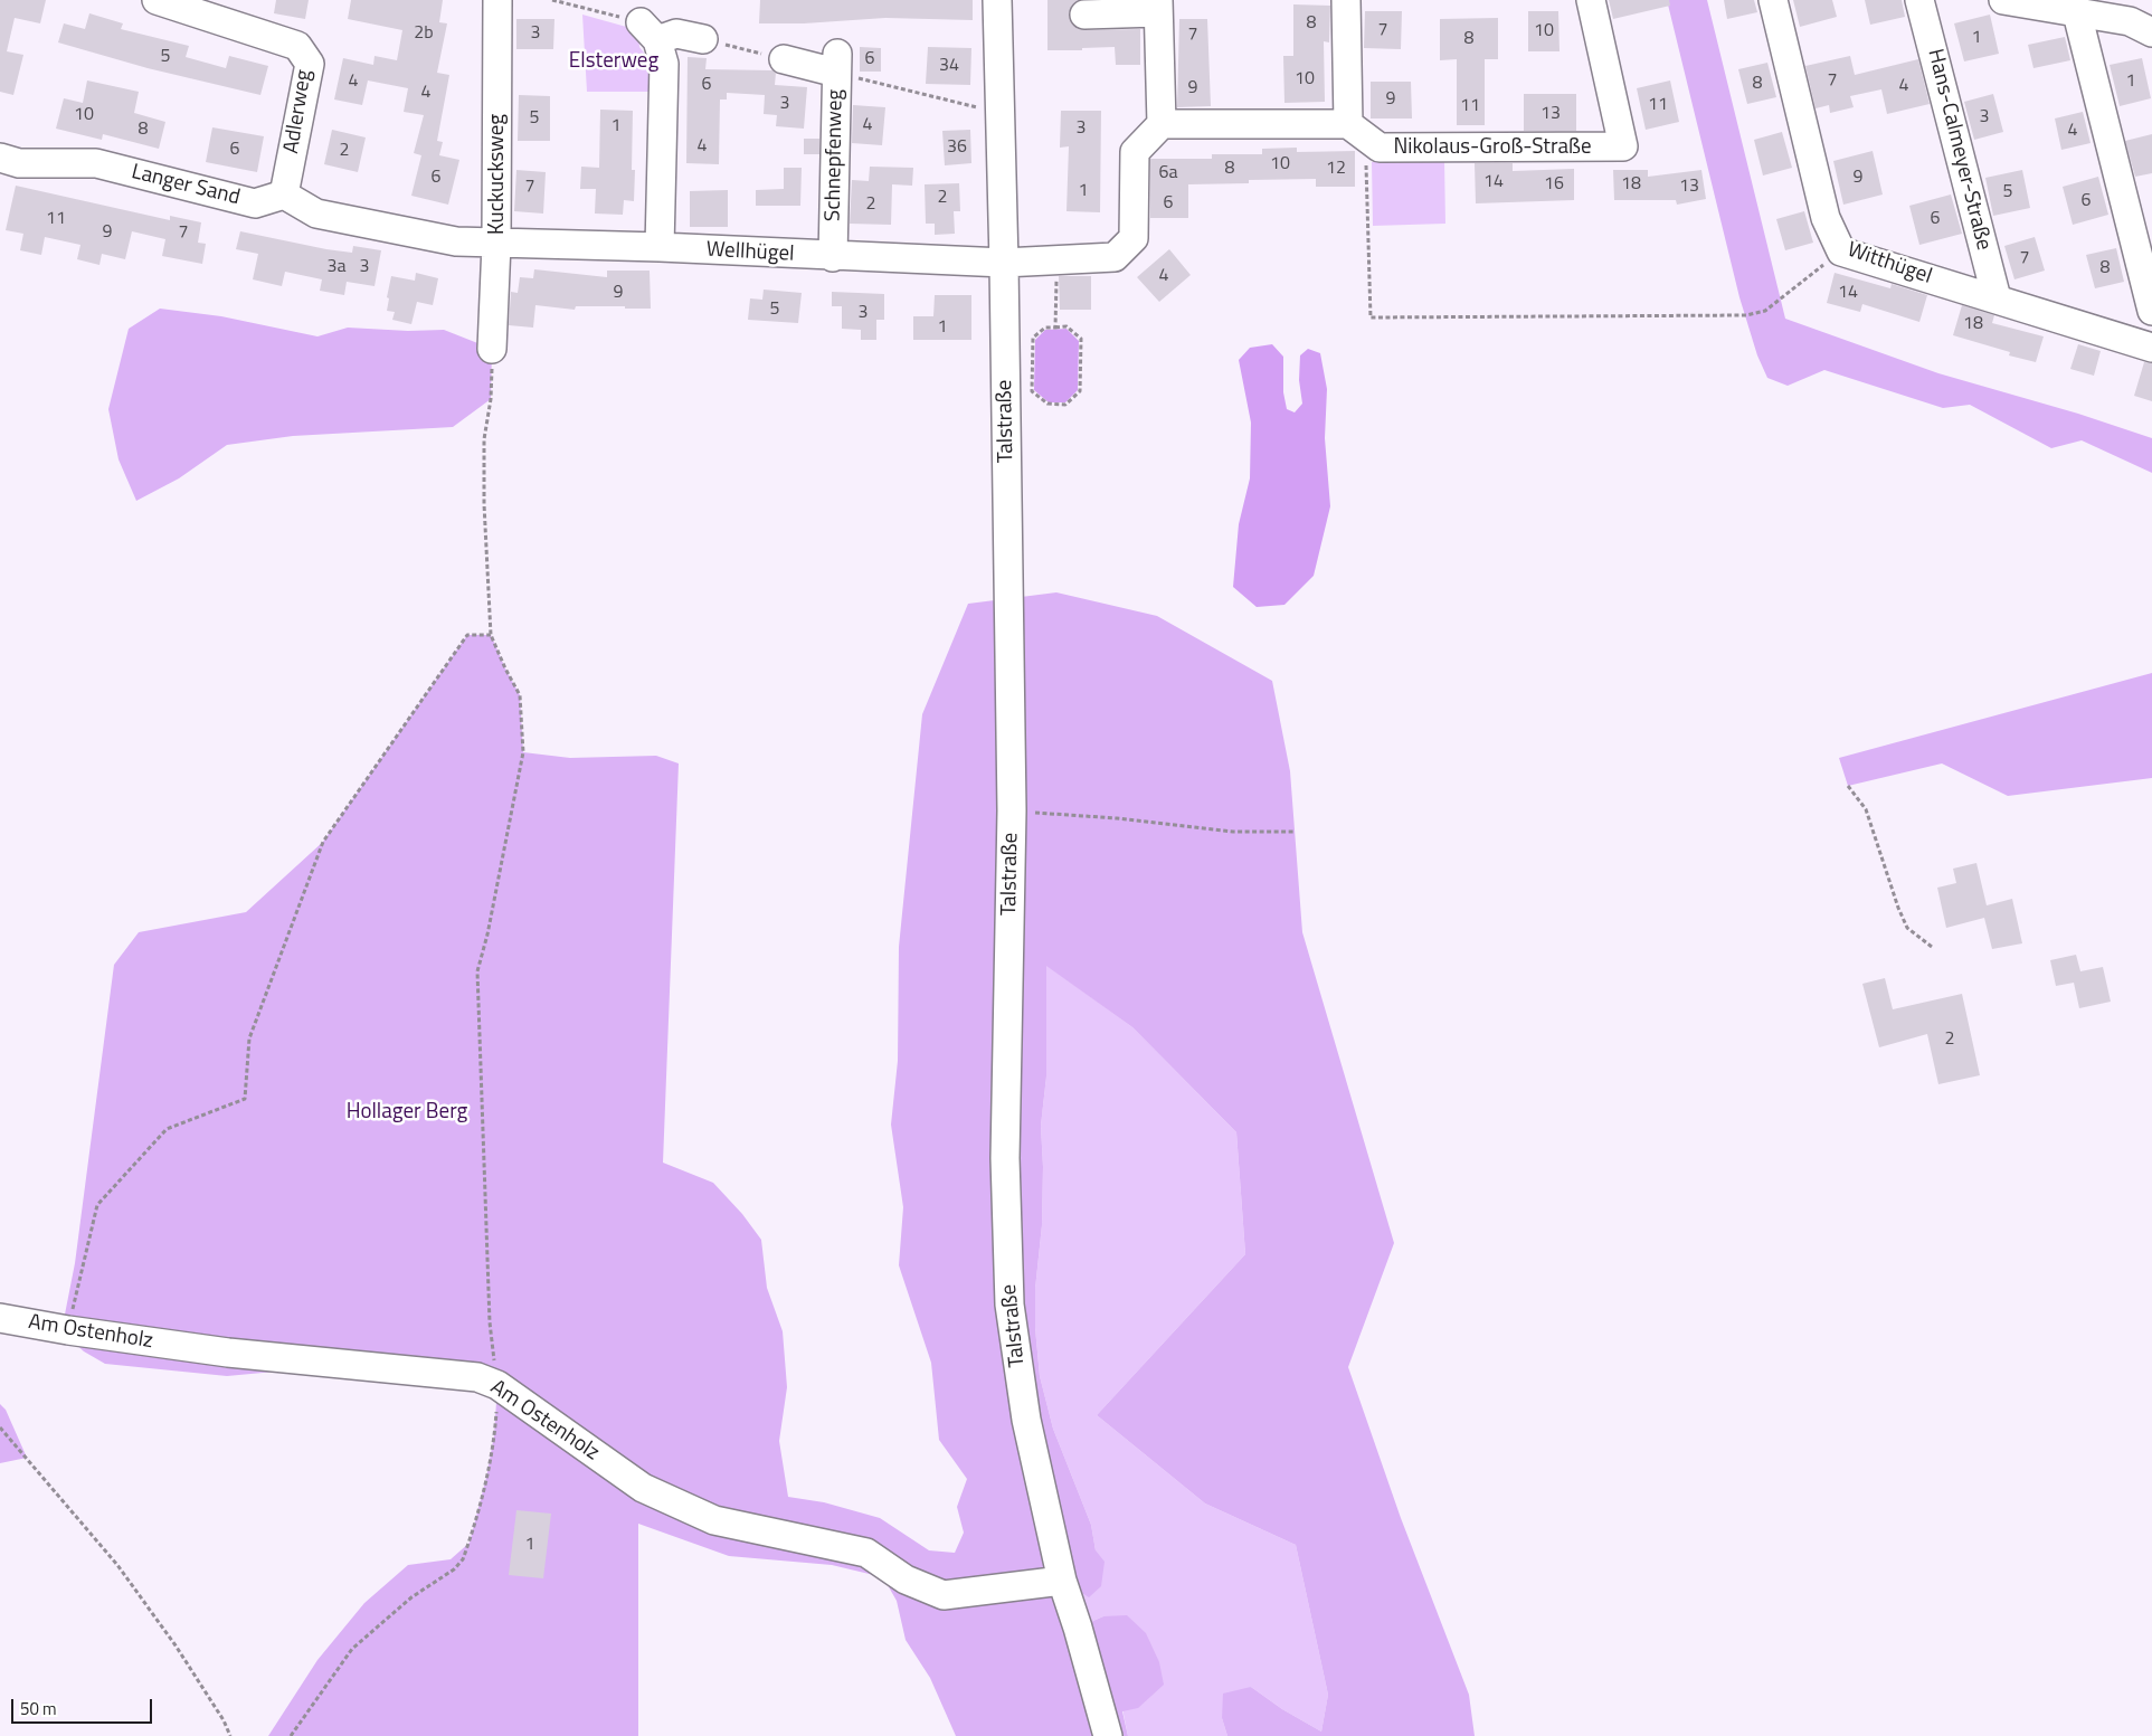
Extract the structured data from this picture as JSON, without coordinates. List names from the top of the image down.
{
  "streets": {
    "street": [
      "Adlerweg",
      "Nikolaus-Groß-Straße",
      "Hans-Calmeyer-Straße",
      "Schnepfenweg",
      "Kuckucksweg",
      "Langer Sand",
      "Wellhügel",
      "Witthügel",
      "Talstraße",
      "Am Ostenholz"
    ]
  },
  "crossings": [
    ["Adlerweg", "Langer Sand"],
    ["Hans-Calmeyer-Straße", "Witthügel"],
    ["Schnepfenweg", "Wellhügel"],
    ["Kuckucksweg", "Wellhügel"],
    ["Wellhügel", "Talstraße"],
    ["Talstraße", "Am Ostenholz"]
  ],
  "parks": ["Elsterweg", "Hollager Berg"],
  "house_numbers": [
    "8",
    "7",
    "10",
    "2b",
    "3",
    "7",
    "1",
    "8",
    "5",
    "6",
    "34",
    "10",
    "7",
    "4",
    "1",
    "8",
    "6",
    "4",
    "9",
    "4",
    "9",
    "3",
    "11",
    "11",
    "13",
    "10",
    "3",
    "5",
    "4",
    "1",
    "3",
    "8",
    "4",
    "4",
    "36",
    "6",
    "2",
    "10",
    "8",
    "12",
    "6a",
    "6",
    "9",
    "14",
    "16",
    "18",
    "7",
    "13",
    "1",
    "5",
    "2",
    "6",
    "6",
    "2",
    "11",
    "6",
    "9",
    "7",
    "7",
    "3a",
    "3",
    "8",
    "4",
    "9",
    "14",
    "5",
    "3",
    "18",
    "1",
    "2",
    "1"
  ],
  "scale_bar": "50 m"
}
